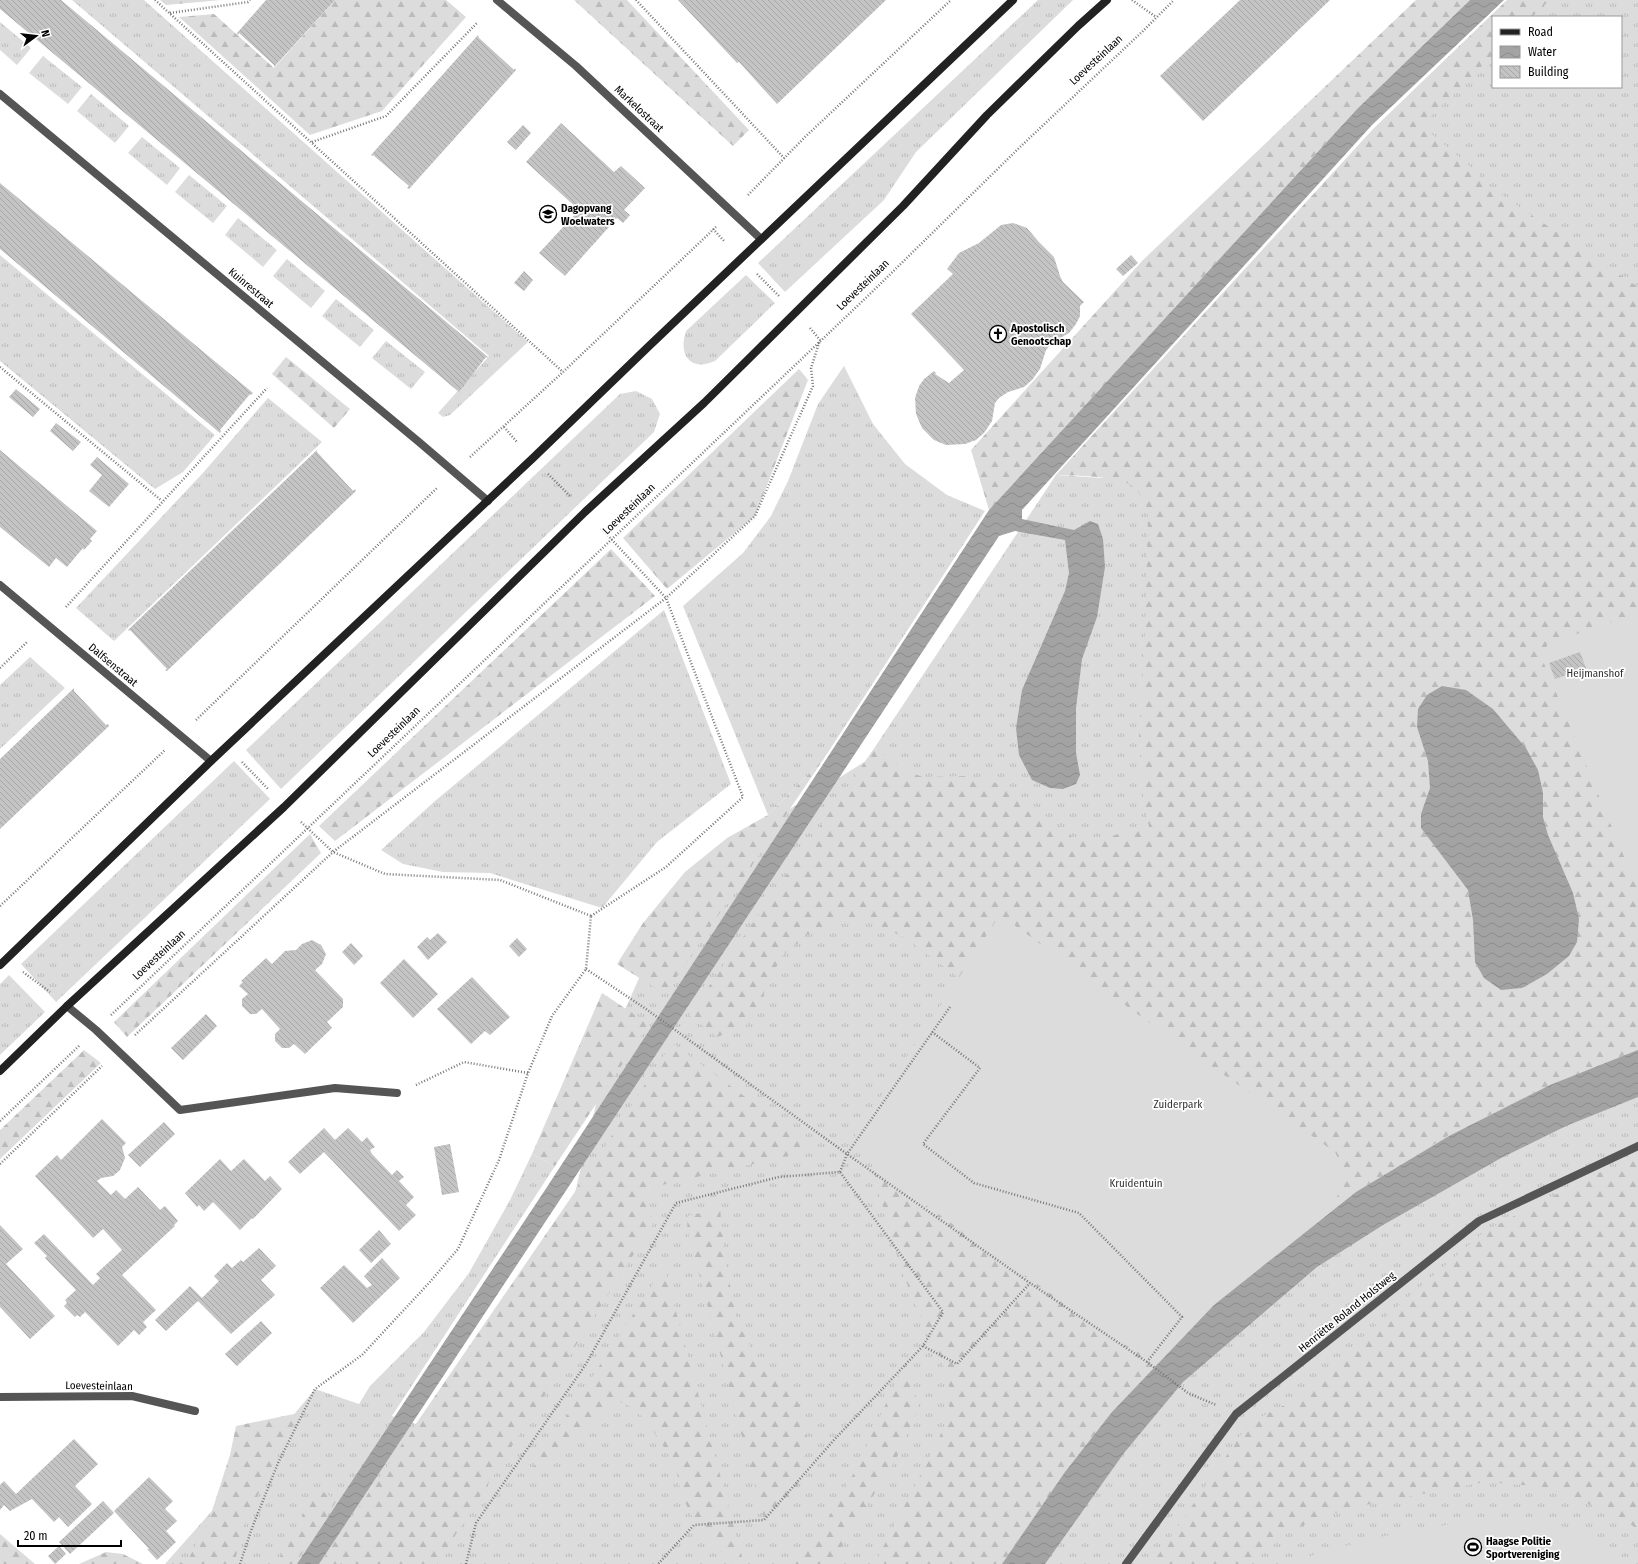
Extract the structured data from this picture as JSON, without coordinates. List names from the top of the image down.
{
  "streets": {
    "street": [
      "Loevesteinlaan",
      "Markelostraat",
      "Kuinrestraat",
      "Dalfsenstraat",
      "Henriëtte Roland Holstweg"
    ]
  },
  "parks": ["Heijmanshof", "Zuiderpark", "Kruidentuin"],
  "places": {
    "school or university": ["Dagopvang Woelwaters"],
    "church": ["Apostolisch Genootschap"],
    "sports": ["Haagse Politie Sportvereniging"]
  },
  "legend": ["Road", "Water", "Building"],
  "scale_bar": "20 m",
  "north": "right"
}
